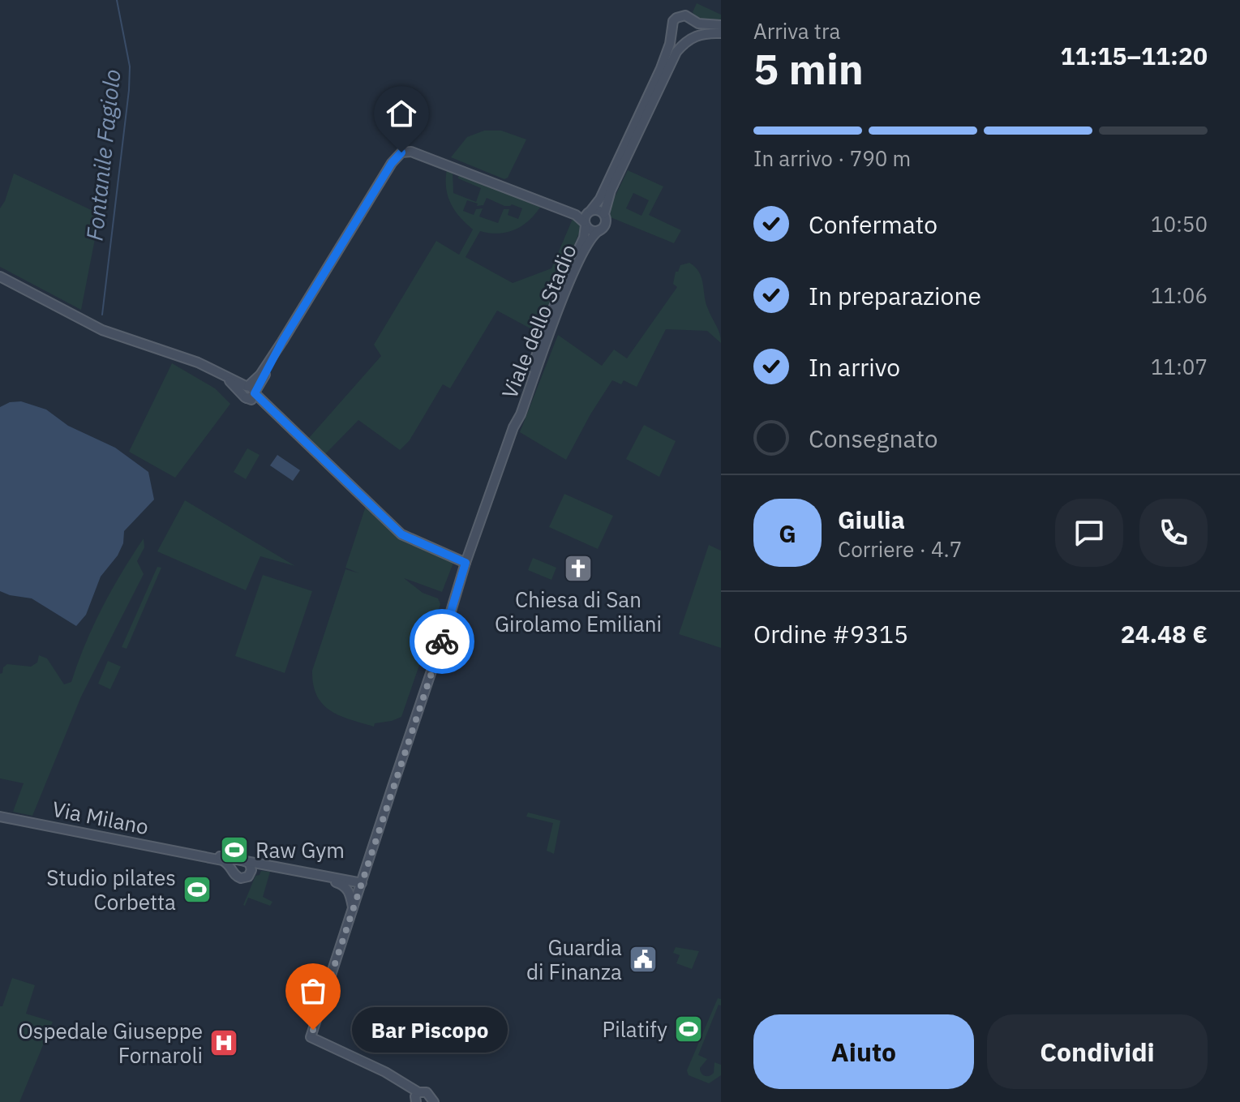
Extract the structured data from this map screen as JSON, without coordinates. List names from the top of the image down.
{
  "streets": {
    "street": ["Viale dello Stadio", "Via Milano"]
  },
  "crossings": [
    ["Viale dello Stadio", "Via Milano"]
  ],
  "water": ["Fontanile Fagiolo"],
  "places": {
    "church": ["Chiesa di San Girolamo Emiliani"],
    "sports": ["Raw Gym", "Studio pilates Corbetta", "Pilatify"],
    "public building": ["Guardia di Finanza"],
    "other": ["Bar Piscopo"],
    "hospital": ["Ospedale Giuseppe Fornaroli"]
  },
  "page": {
    "heading": ["5 min", "Arriva tra", "11:15–11:20"],
    "panel": [
      "Giulia",
      "Corriere · 4.7",
      "Ordine #9315",
      "24.48 €"
    ],
    "bar": "In arrivo · 790 m",
    "list": [
      ["Confermato", "10:50"],
      ["In preparazione", "11:06"],
      ["In arrivo", "11:07"],
      "Consegnato"
    ],
    "round": "G",
    "buttons": ["Aiuto", "Condividi"],
    "bubble": "Bar Piscopo"
  }
}
